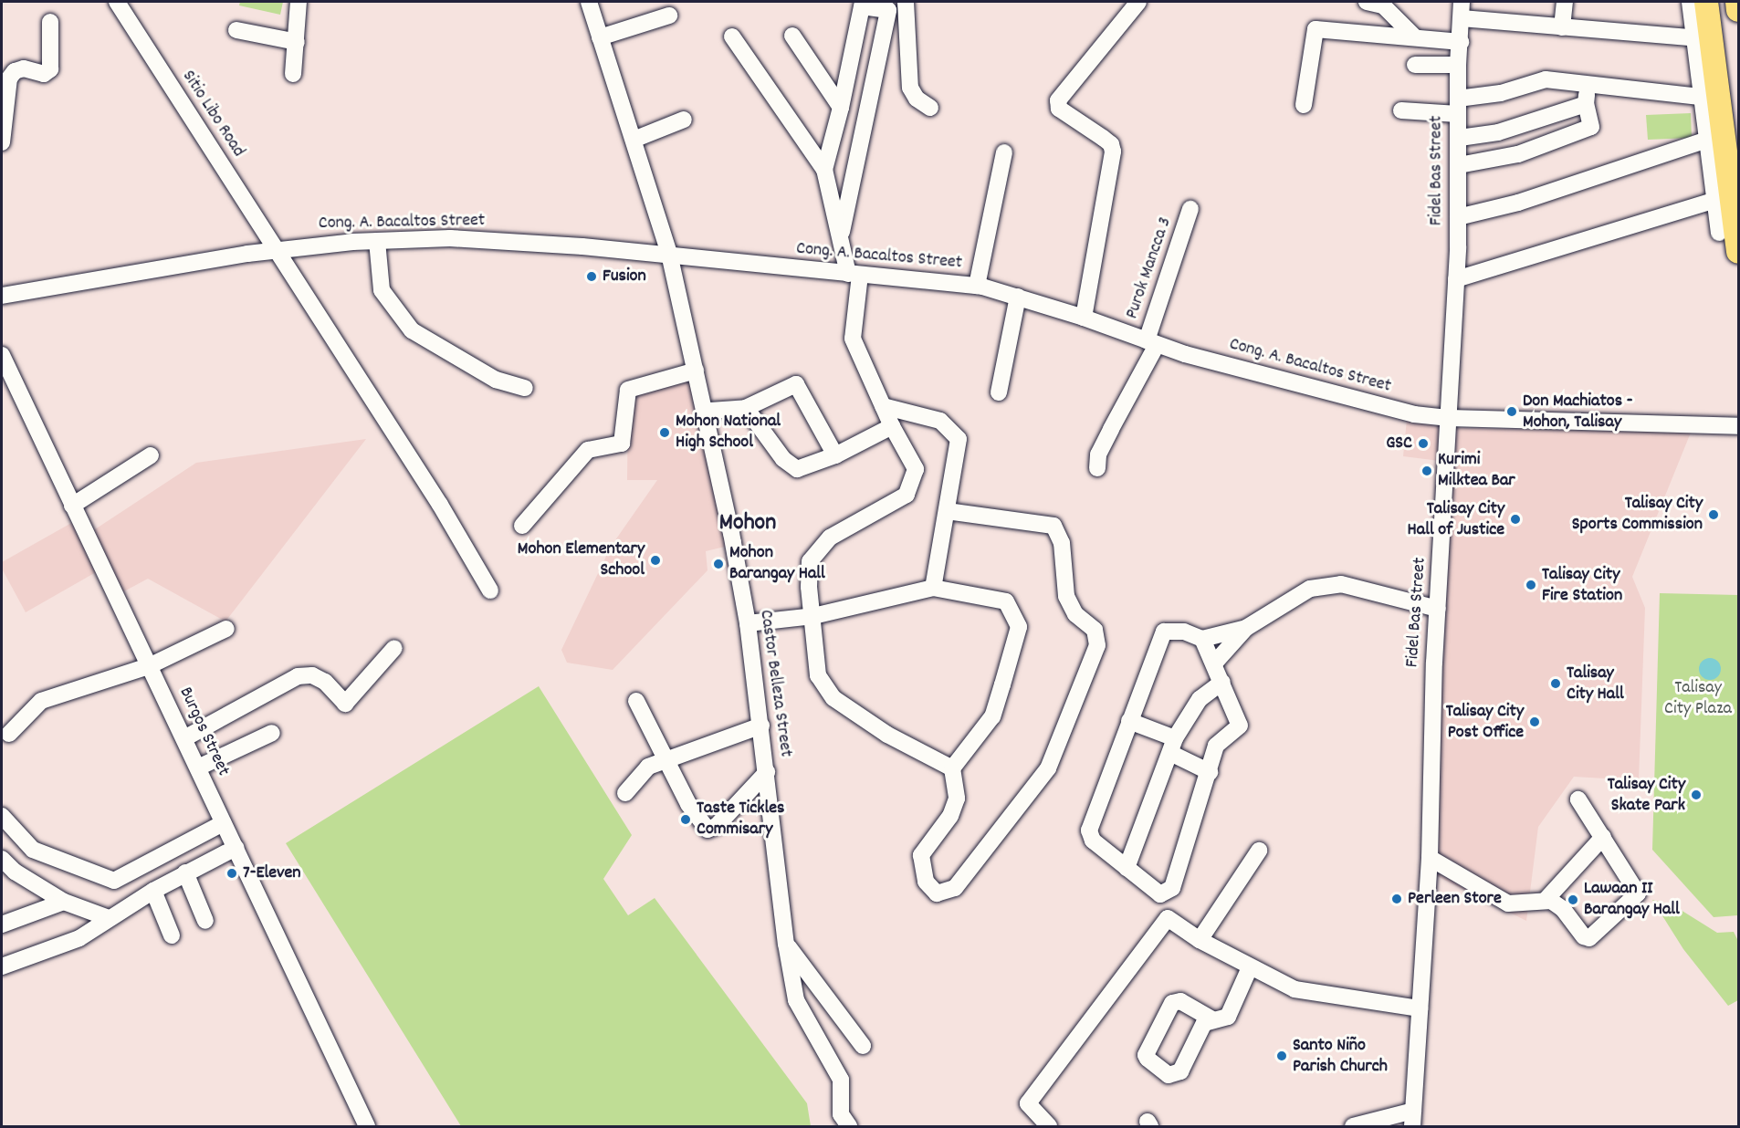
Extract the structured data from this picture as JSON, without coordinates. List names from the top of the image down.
{
  "streets": {
    "street": [
      "Sitio Libo Road",
      "Fidel Bas Street",
      "Cong. A. Bacaltos Street",
      "Purok Mancca 3",
      "Castor Belleza Street",
      "Burgos Street"
    ]
  },
  "crossings": [
    ["Sitio Libo Road", "Cong. A. Bacaltos Street"],
    ["Fidel Bas Street", "Cong. A. Bacaltos Street"],
    ["Cong. A. Bacaltos Street", "Purok Mancca 3"],
    ["Cong. A. Bacaltos Street", "Castor Belleza Street"]
  ],
  "districts": ["Mohon"],
  "parks": ["Talisay City Plaza"],
  "places": [
    "Fusion",
    "Don Machiatos - Mohon, Talisay",
    "Mohon National High School",
    "GSC",
    "Kurimi Milktea Bar",
    "Talisay City Sports Commission",
    "Talisay City Hall of Justice",
    "Mohon Elementary School",
    "Mohon Barangay Hall",
    "Talisay City Fire Station",
    "Talisay City Hall",
    "Talisay City Post Office",
    "Talisay City Skate Park",
    "Taste Tickles Commisary",
    "7-Eleven",
    "Perleen Store",
    "Lawaan II Barangay Hall",
    "Santo Niño Parish Church"
  ]
}
